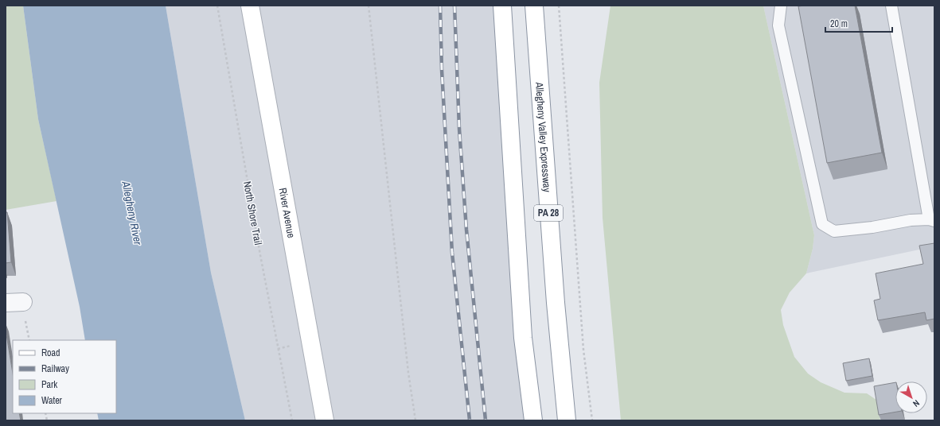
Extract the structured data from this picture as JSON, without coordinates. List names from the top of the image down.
{
  "streets": {
    "main road": ["Allegheny Valley Expressway", "River Avenue", "PA 28"],
    "path": ["North Shore Trail"]
  },
  "water": ["Allegheny River"],
  "legend": [
    "Road",
    "Railway",
    "Park",
    "Water"
  ],
  "scale_bar": "20 m",
  "north": "bottom right"
}
